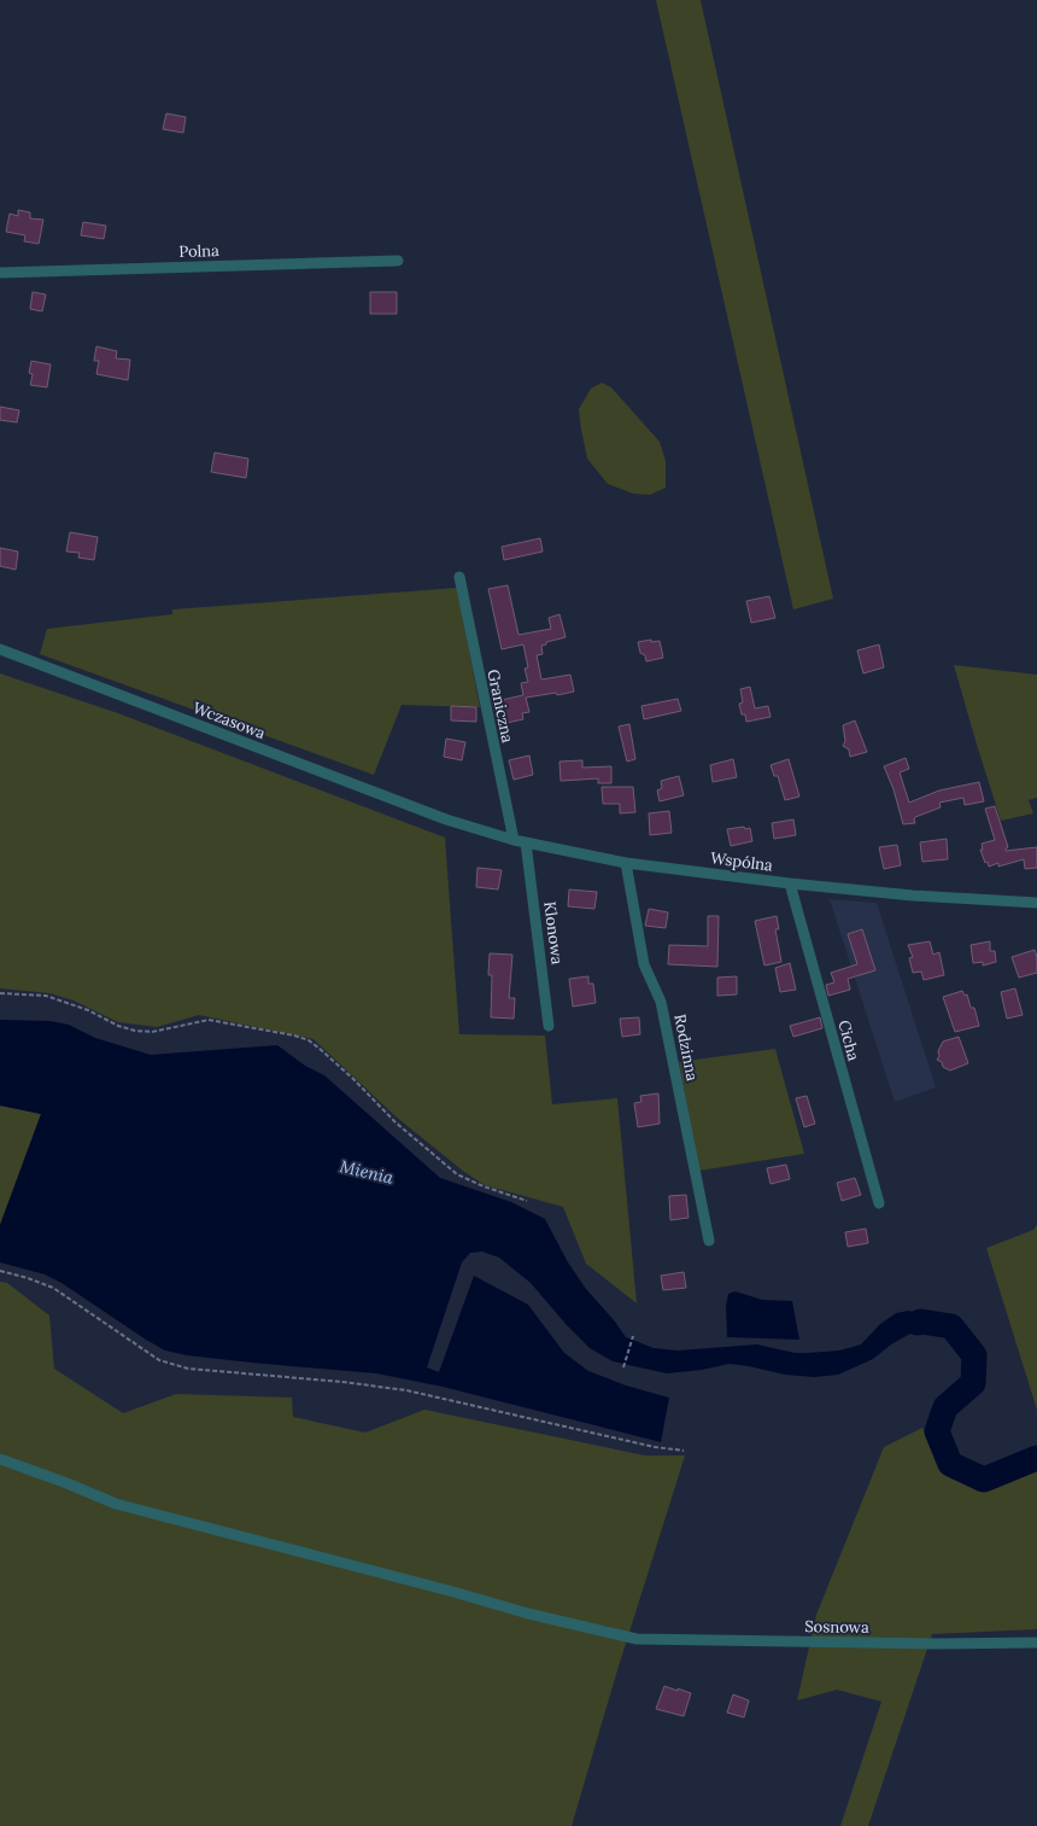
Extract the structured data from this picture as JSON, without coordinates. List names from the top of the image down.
{
  "streets": {
    "street": [
      "Polna",
      "Graniczna",
      "Wczasowa",
      "Wspólna",
      "Klonowa",
      "Cicha",
      "Rodzinna",
      "Sosnowa"
    ]
  },
  "crossings": [
    ["Graniczna", "Wspólna"],
    ["Wczasowa", "Wspólna"],
    ["Wspólna", "Klonowa"],
    ["Wspólna", "Cicha"],
    ["Wspólna", "Rodzinna"]
  ],
  "water": ["Mienia"]
}
